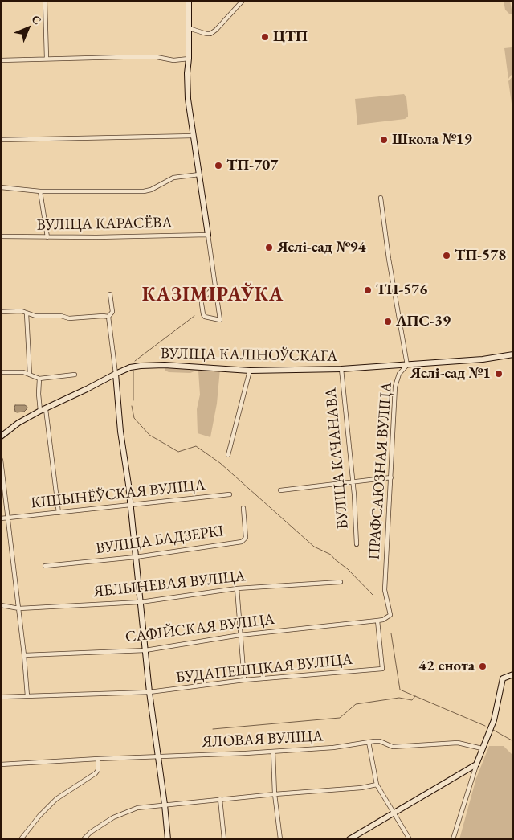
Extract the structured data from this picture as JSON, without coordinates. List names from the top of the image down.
{
  "streets": {
    "street": [
      "ВУЛІЦА КАРАСЁВА",
      "ВУЛІЦА КАЛІНОЎСКАГА",
      "ВУЛІЦА КАЧАНАВА",
      "ПРАФСАЮЗНАЯ ВУЛІЦА",
      "КІШЫНЁЎСКАЯ ВУЛІЦА",
      "ВУЛІЦА БАДЗЕРКІ",
      "ЯБЛЫНЕВАЯ ВУЛІЦА",
      "САФІЙСКАЯ ВУЛІЦА",
      "БУДАПЕШЦКАЯ ВУЛІЦА",
      "ЯЛОВАЯ ВУЛІЦА"
    ]
  },
  "crossings": [
    ["ВУЛІЦА КАЛІНОЎСКАГА", "ВУЛІЦА КАЧАНАВА"],
    ["ВУЛІЦА КАЛІНОЎСКАГА", "ПРАФСАЮЗНАЯ ВУЛІЦА"],
    ["ПРАФСАЮЗНАЯ ВУЛІЦА", "САФІЙСКАЯ ВУЛІЦА"],
    ["ПРАФСАЮЗНАЯ ВУЛІЦА", "БУДАПЕШЦКАЯ ВУЛІЦА"],
    ["САФІЙСКАЯ ВУЛІЦА", "БУДАПЕШЦКАЯ ВУЛІЦА"]
  ],
  "districts": ["КАЗІМІРАЎКА"],
  "places": [
    "ЦТП",
    "Школа №19",
    "ТП-707",
    "Яслі-сад №94",
    "ТП-578",
    "ТП-576",
    "АПС-39",
    "Яслі-сад №1",
    "42 енота"
  ],
  "north": "top right"
}
